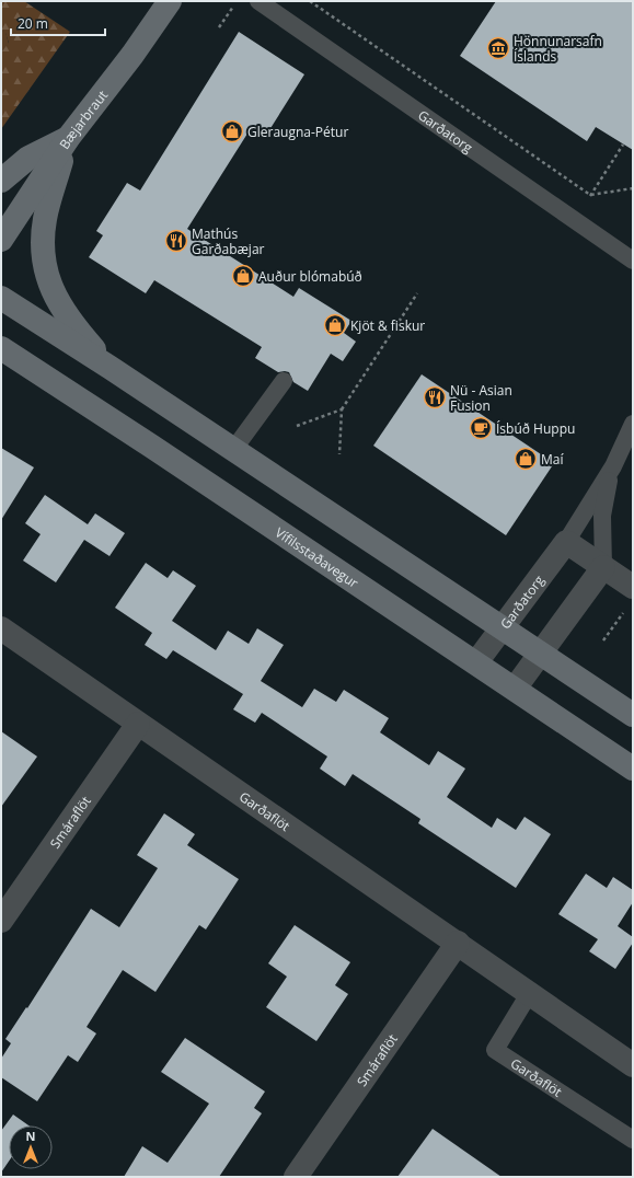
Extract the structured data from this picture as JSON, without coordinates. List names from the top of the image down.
{
  "streets": {
    "main road": ["Bæjarbraut", "Vífilsstaðavegur"],
    "street": ["Garðatorg", "Garðaflöt", "Smáraflöt"]
  },
  "crossings": [
    ["Garðatorg", "Vífilsstaðavegur"],
    ["Garðaflöt", "Smáraflöt"]
  ],
  "places": {
    "museum": ["Hönnunarsafn Íslands"],
    "shop": [
      "Gleraugna-Pétur",
      "Auður blómabúð",
      "Kjöt & fiskur",
      "Maí"
    ],
    "restaurant": ["Mathús Garðabæjar", "Nü - Asian Fusion"],
    "cafe": ["Ísbúð Huppu"]
  },
  "scale_bar": "20 m",
  "north": "top"
}
